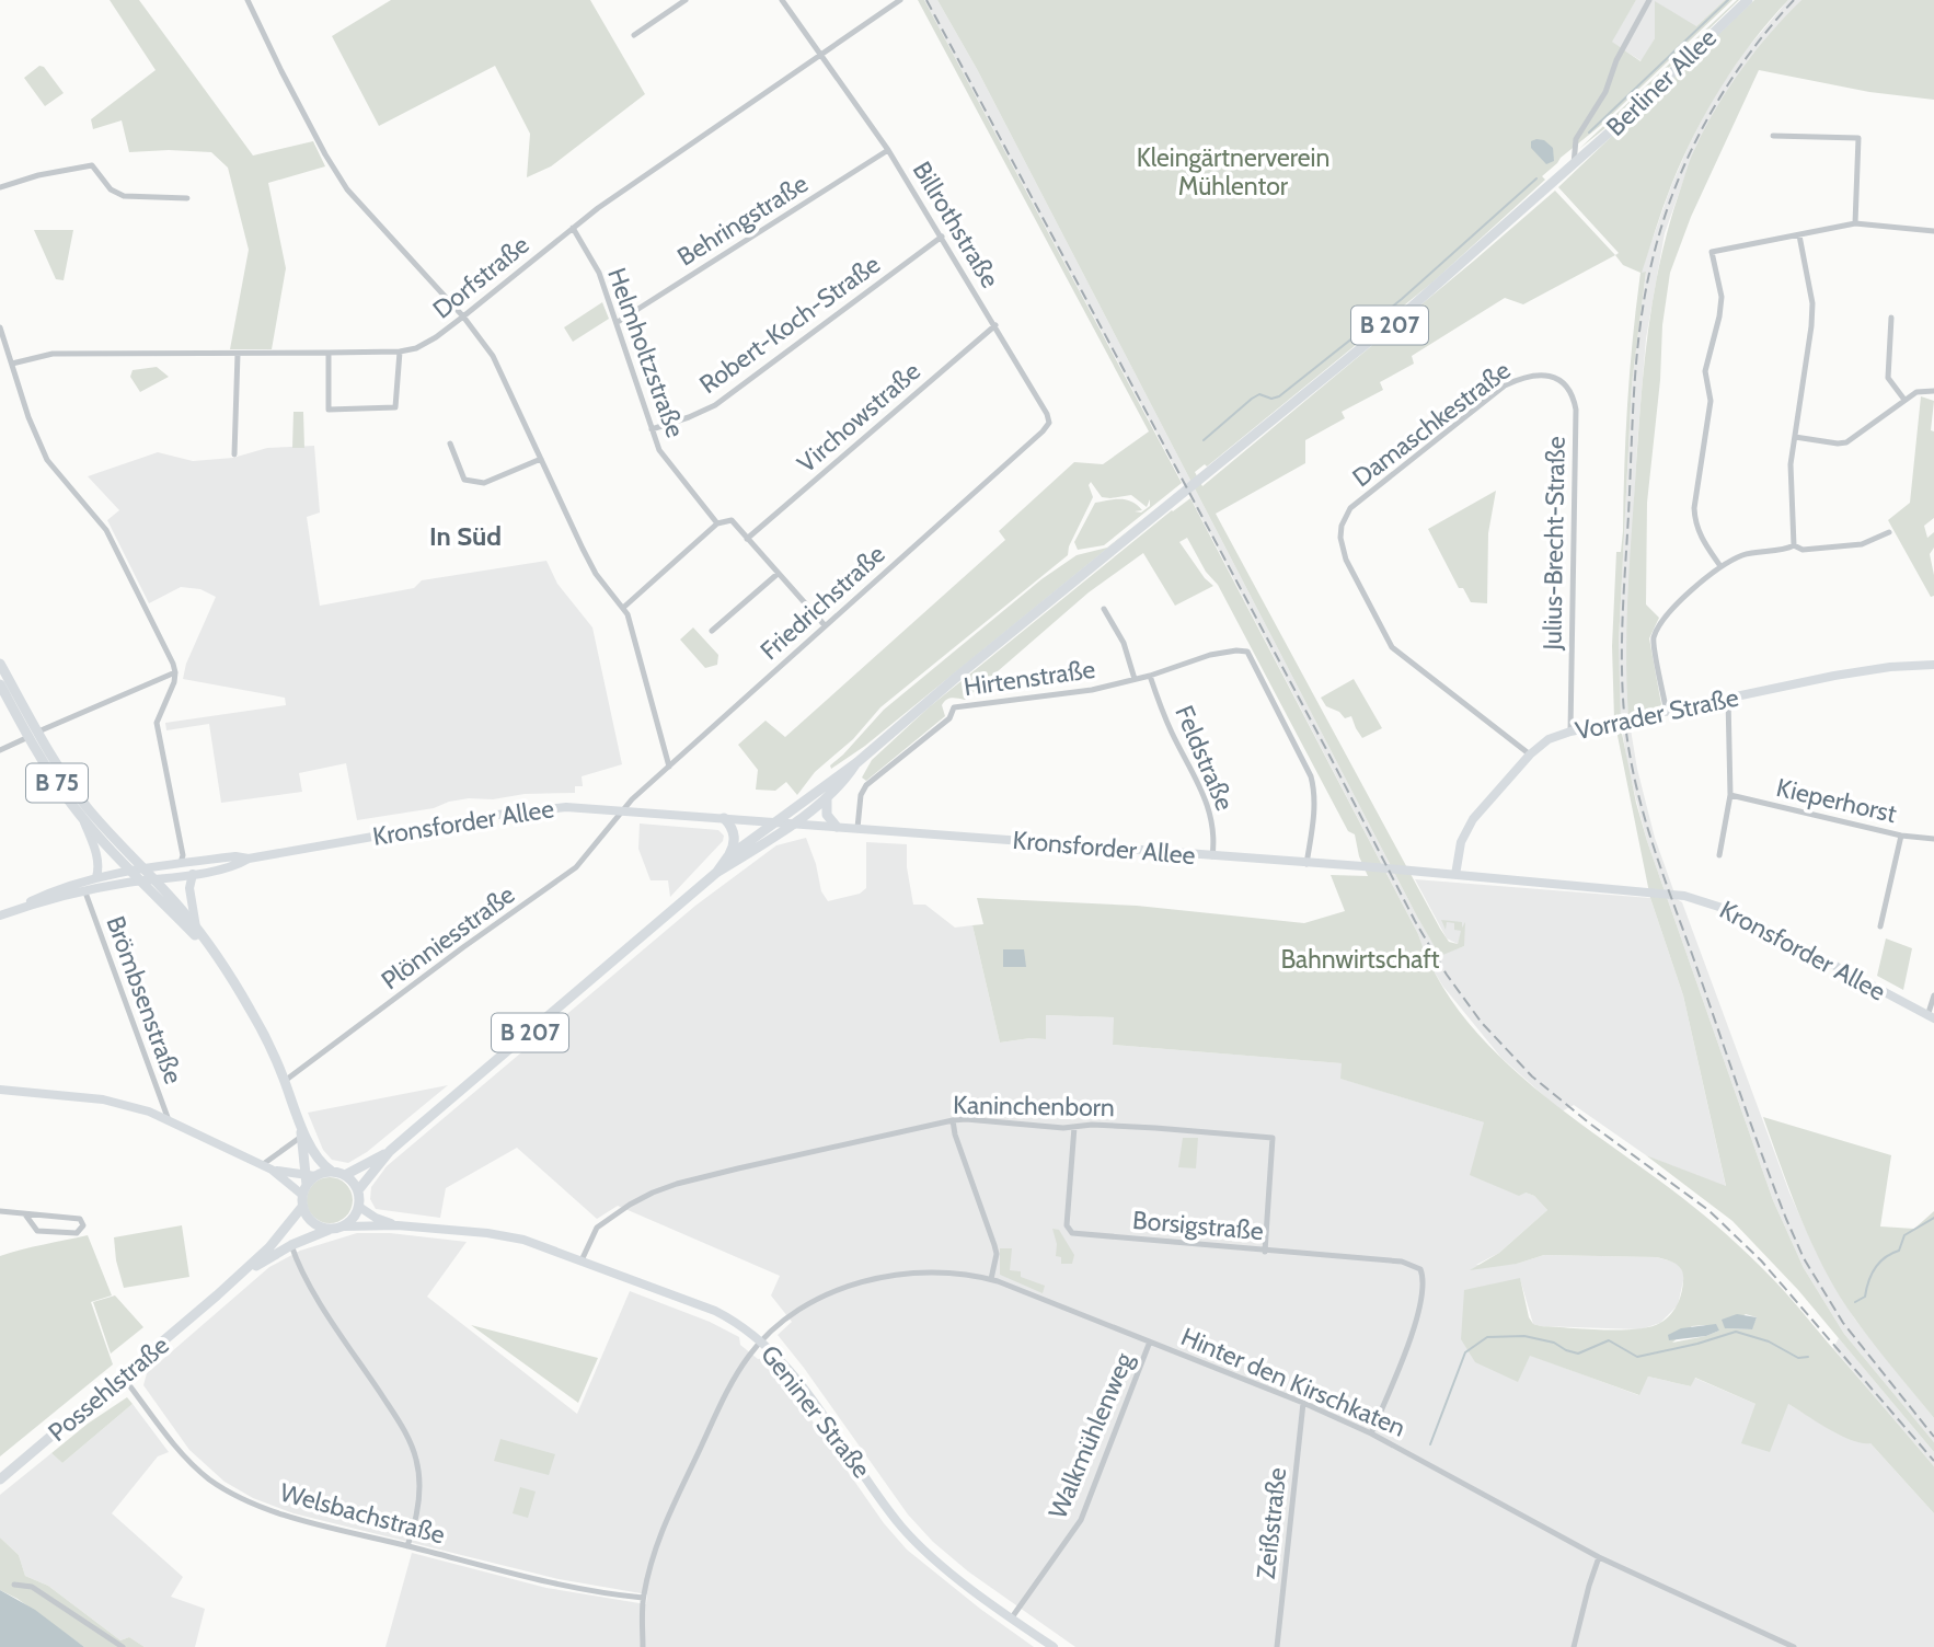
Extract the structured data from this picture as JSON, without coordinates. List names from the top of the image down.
{
  "streets": {
    "main road": [
      "Berliner Allee",
      "B 207",
      "Vorrader Straße",
      "B 75",
      "Kronsforder Allee",
      "Possehlstraße",
      "Geniner Straße"
    ],
    "street": [
      "Behringstraße",
      "Billrothstraße",
      "Dorfstraße",
      "Robert-Koch-Straße",
      "Helmholtzstraße",
      "Virchowstraße",
      "Damaschkestraße",
      "Julius-Brecht-Straße",
      "Friedrichstraße",
      "Hirtenstraße",
      "Feldstraße",
      "Kieperhorst",
      "Plönniesstraße",
      "Brömbsenstraße",
      "Kaninchenborn",
      "Borsigstraße",
      "Hinter den Kirschkaten",
      "Walkmühlenweg",
      "Welsbachstraße",
      "Zeißstraße"
    ]
  },
  "crossings": [
    ["Berliner Allee", "B 207"],
    ["Behringstraße", "Billrothstraße"],
    ["Behringstraße", "Helmholtzstraße"],
    ["Billrothstraße", "Dorfstraße"],
    ["Billrothstraße", "Robert-Koch-Straße"],
    ["Billrothstraße", "Virchowstraße"],
    ["Billrothstraße", "Friedrichstraße"],
    ["Dorfstraße", "Helmholtzstraße"],
    ["Robert-Koch-Straße", "Helmholtzstraße"],
    ["B 207", "B 75"],
    ["B 207", "Kronsforder Allee"],
    ["B 207", "Possehlstraße"],
    ["B 207", "Geniner Straße"],
    ["Damaschkestraße", "Julius-Brecht-Straße"],
    ["Damaschkestraße", "Vorrader Straße"],
    ["Julius-Brecht-Straße", "Vorrader Straße"],
    ["Friedrichstraße", "Kronsforder Allee"],
    ["Friedrichstraße", "Plönniesstraße"],
    ["Hirtenstraße", "Feldstraße"],
    ["Hirtenstraße", "Kronsforder Allee"],
    ["Vorrader Straße", "Kronsforder Allee"],
    ["Feldstraße", "Kronsforder Allee"],
    ["B 75", "Kronsforder Allee"],
    ["B 75", "Plönniesstraße"],
    ["B 75", "Possehlstraße"],
    ["B 75", "Geniner Straße"],
    ["Kronsforder Allee", "Plönniesstraße"],
    ["Kronsforder Allee", "Brömbsenstraße"],
    ["Kaninchenborn", "Borsigstraße"],
    ["Kaninchenborn", "Geniner Straße"],
    ["Borsigstraße", "Hinter den Kirschkaten"],
    ["Hinter den Kirschkaten", "Geniner Straße"],
    ["Hinter den Kirschkaten", "Walkmühlenweg"],
    ["Hinter den Kirschkaten", "Welsbachstraße"],
    ["Hinter den Kirschkaten", "Zeißstraße"],
    ["Possehlstraße", "Geniner Straße"],
    ["Possehlstraße", "Welsbachstraße"],
    ["Geniner Straße", "Walkmühlenweg"]
  ],
  "districts": ["In Süd"],
  "parks": ["Kleingärtnerverein Mühlentor", "Bahnwirtschaft"]
}
